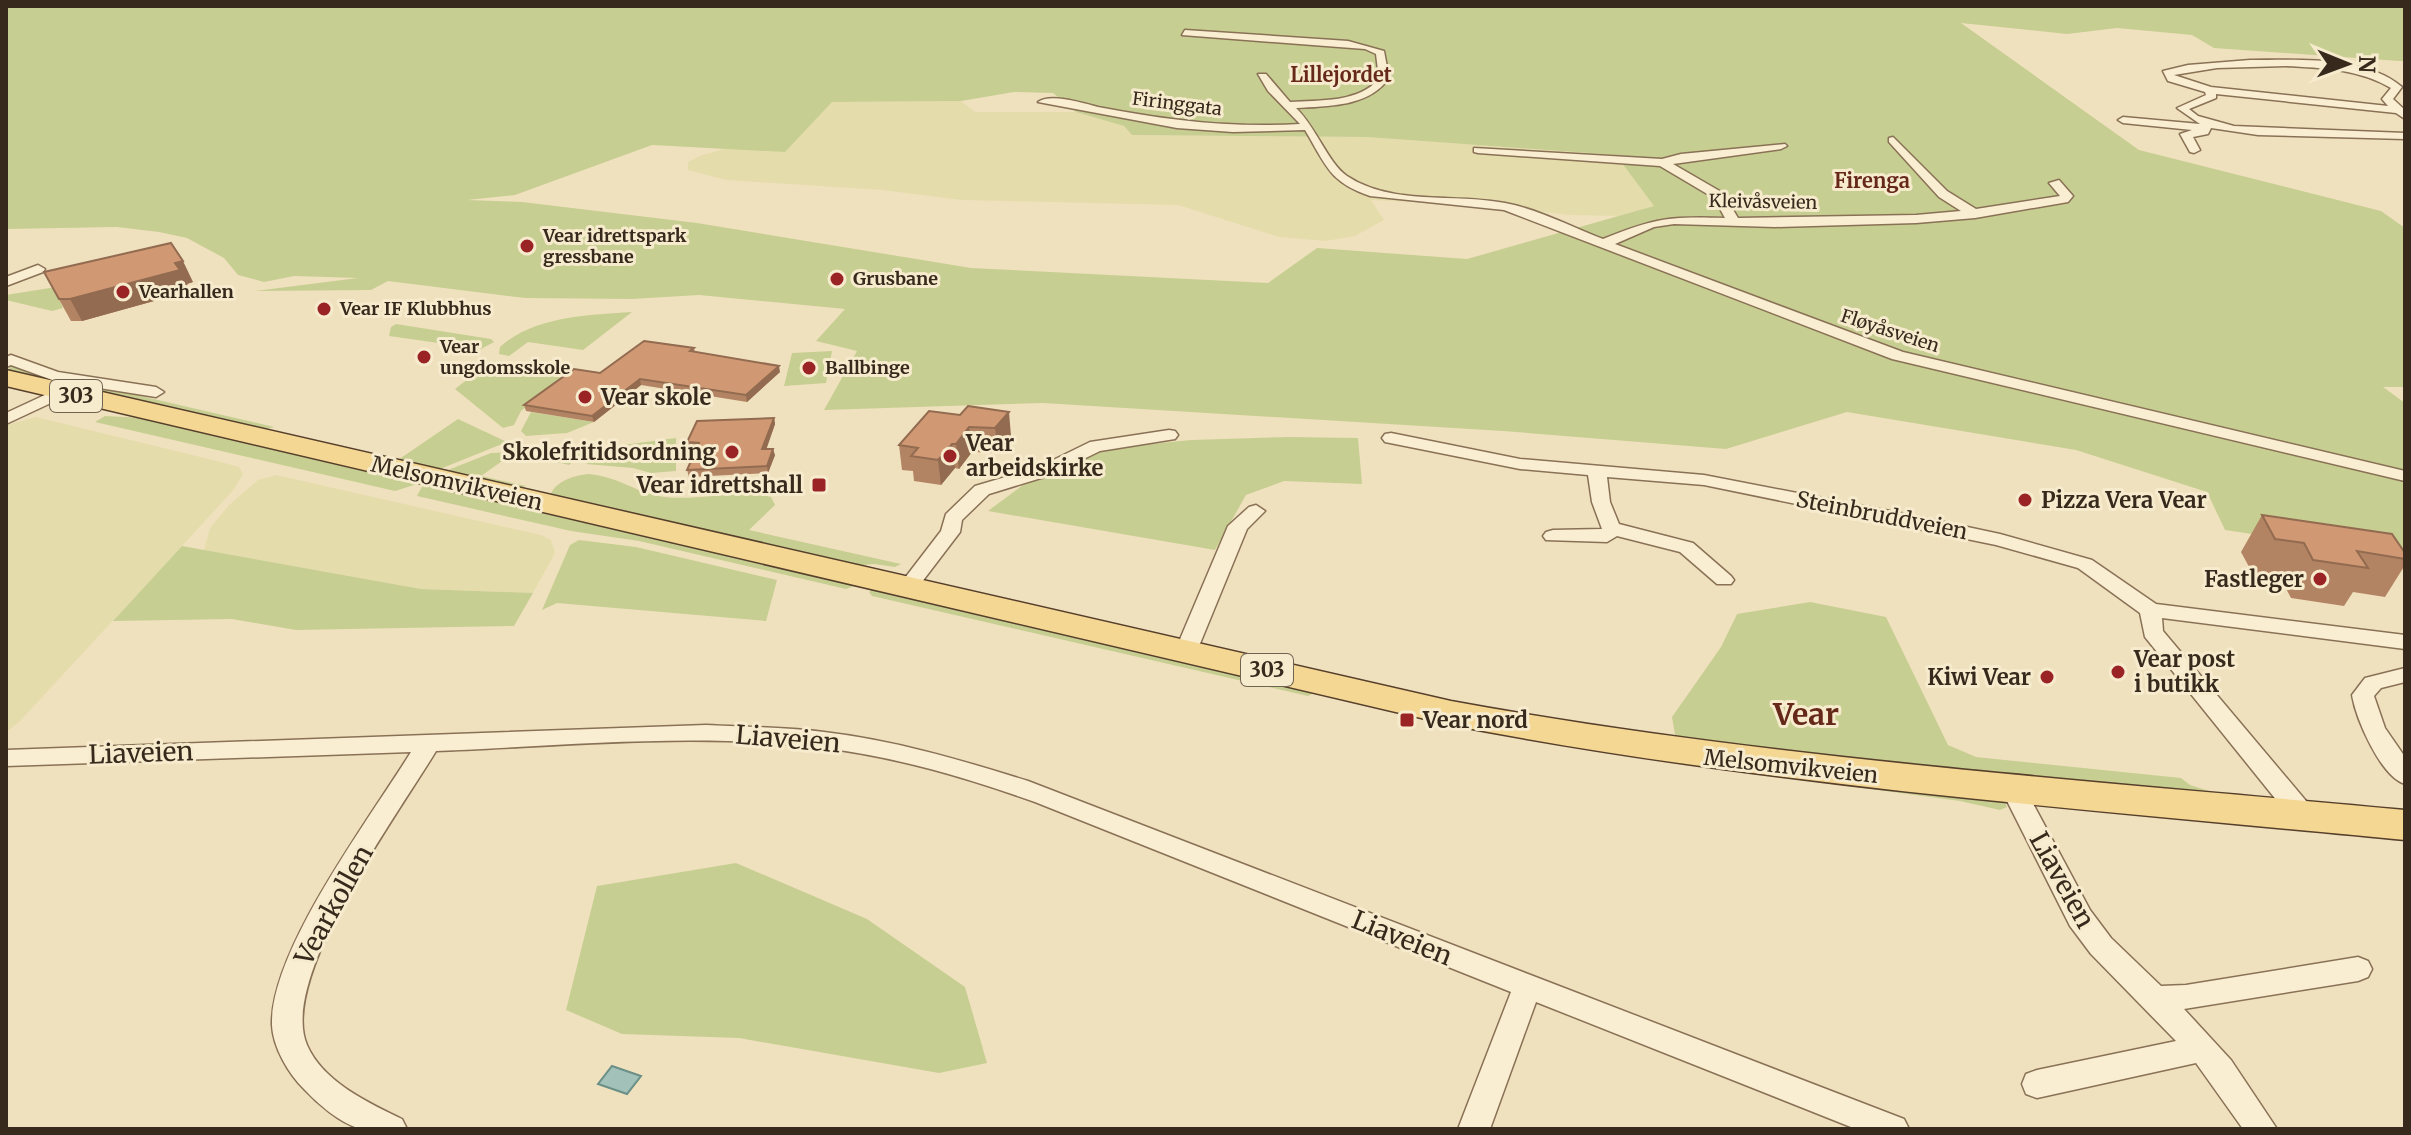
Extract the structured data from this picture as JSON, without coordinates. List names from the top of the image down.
{
  "streets": {
    "main road": ["303", "Melsomvikveien"],
    "street": [
      "Firinggata",
      "Kleivåsveien",
      "Fløyåsveien",
      "Steinbruddveien",
      "Liaveien",
      "Vearkollen"
    ]
  },
  "crossings": [
    ["Firinggata", "Fløyåsveien"],
    ["Kleivåsveien", "Fløyåsveien"],
    ["Melsomvikveien", "Liaveien"],
    ["Liaveien", "Vearkollen"]
  ],
  "districts": ["Lillejordet", "Firenga", "Vear"],
  "places": {
    "other": [
      "Vear idrettspark gressbane",
      "Grusbane",
      "Vearhallen",
      "Vear IF Klubbhus",
      "Vear ungdomsskole",
      "Ballbinge",
      "Vear skole",
      "Skolefritidsordning",
      "Vear arbeidskirke",
      "Pizza Vera Vear",
      "Fastleger",
      "Vear post i butikk",
      "Kiwi Vear"
    ],
    "transit": ["Vear idrettshall", "Vear nord"]
  },
  "north": "right"
}
